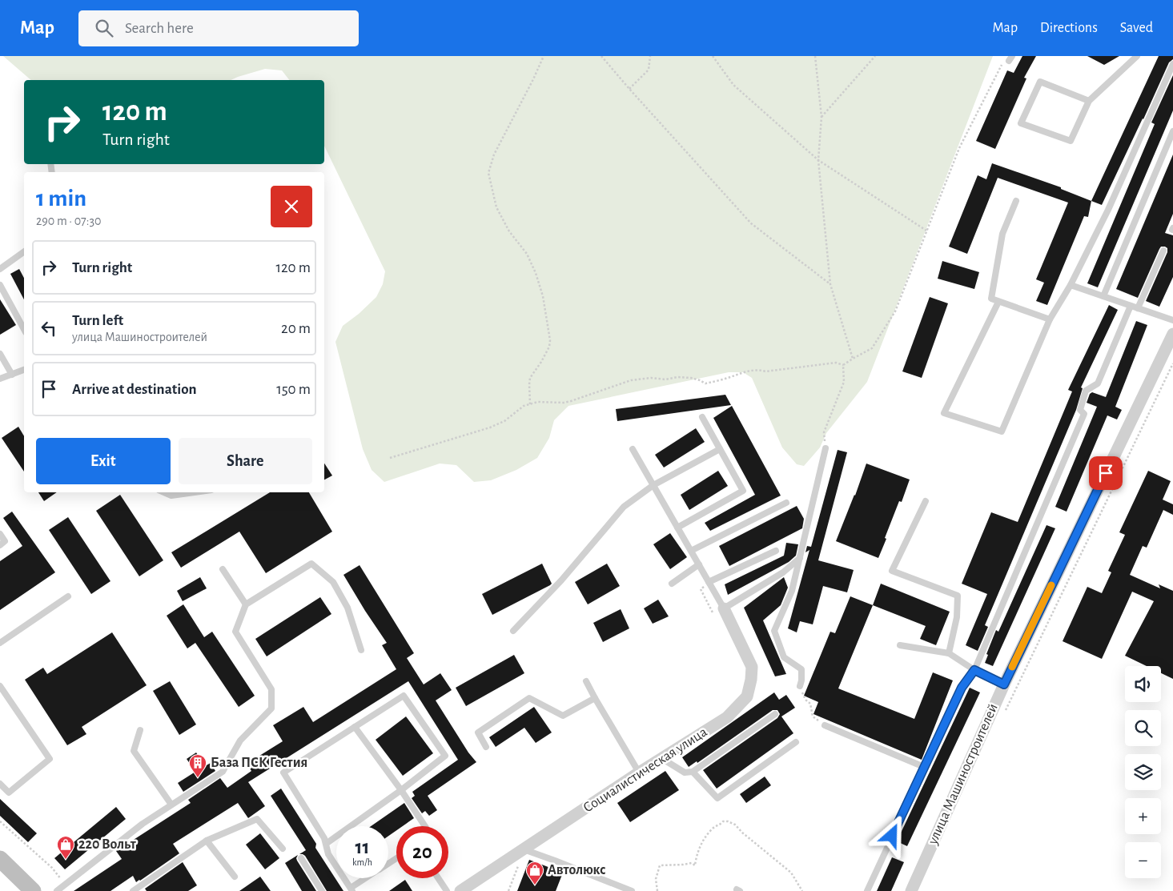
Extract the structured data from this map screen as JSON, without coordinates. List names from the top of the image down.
{
  "streets": {
    "street": ["Социалистическая улица", "улица Машиностроителей"]
  },
  "places": {
    "building": ["База ПСК Гестия"],
    "shop": ["220 Вольт", "Автолюкс"]
  },
  "page": {
    "header": "Map",
    "search": "Search here",
    "nav": ["Map", "Directions", "Saved"],
    "turn": ["120 m", "Turn right"],
    "heading": ["1 min", "290 m · 07:30"],
    "list": [
      {
        "name": "Turn right",
        "value": "120 m"
      },
      {
        "name": "Turn left",
        "note": "улица Машиностроителей",
        "value": "20 m"
      },
      {
        "name": "Arrive at destination",
        "value": "150 m"
      }
    ],
    "buttons": ["Exit", "Share"],
    "map_buttons": ["+", "−"],
    "speed": "11 km/h",
    "limit": "20"
  }
}
